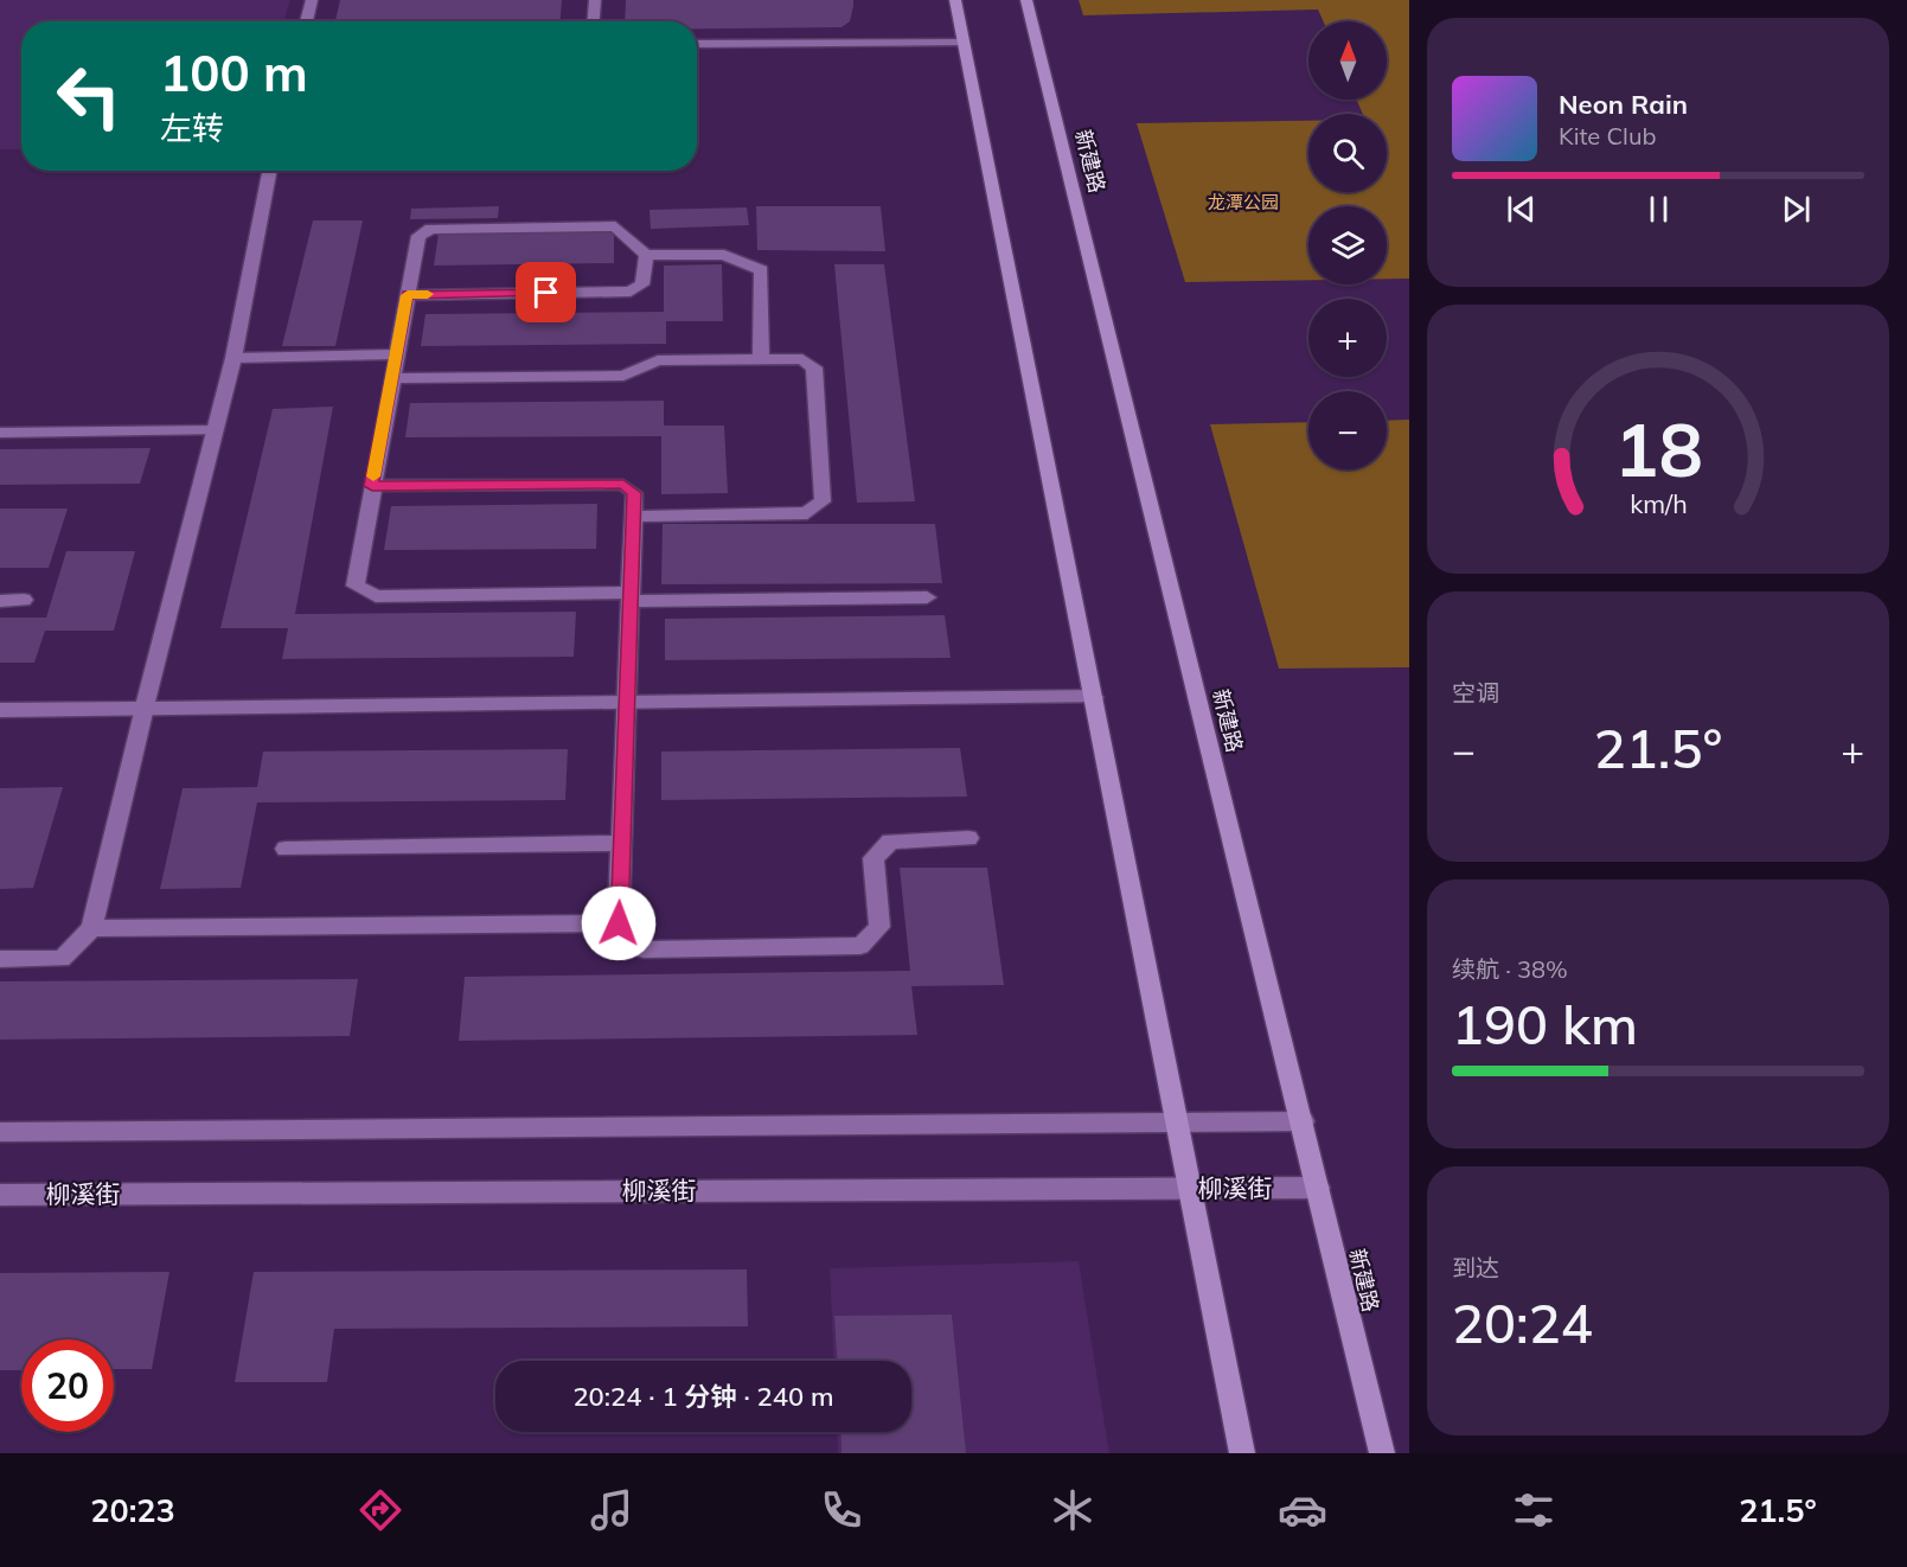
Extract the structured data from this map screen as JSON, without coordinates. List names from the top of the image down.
{
  "streets": {
    "main road": ["新建路"],
    "street": ["柳溪街"]
  },
  "crossings": [
    ["新建路", "柳溪街"]
  ],
  "parks": ["龙潭公园"],
  "north": "top",
  "page": {
    "map_buttons": ["+", "−"],
    "turn": ["100 m", "左转"],
    "song": ["Neon Rain", "Kite Club"],
    "tile": [
      "空调",
      ["续航 · 38%", "190 km"],
      ["到达", "20:24"]
    ],
    "heat": ["−", "21.5°", "+"],
    "limit": "20",
    "trip": "20:24 · 1 分钟 · 240 m",
    "tabs": ["20:23", "21.5°"],
    "gauge": ["18", "km/h"]
  }
}
